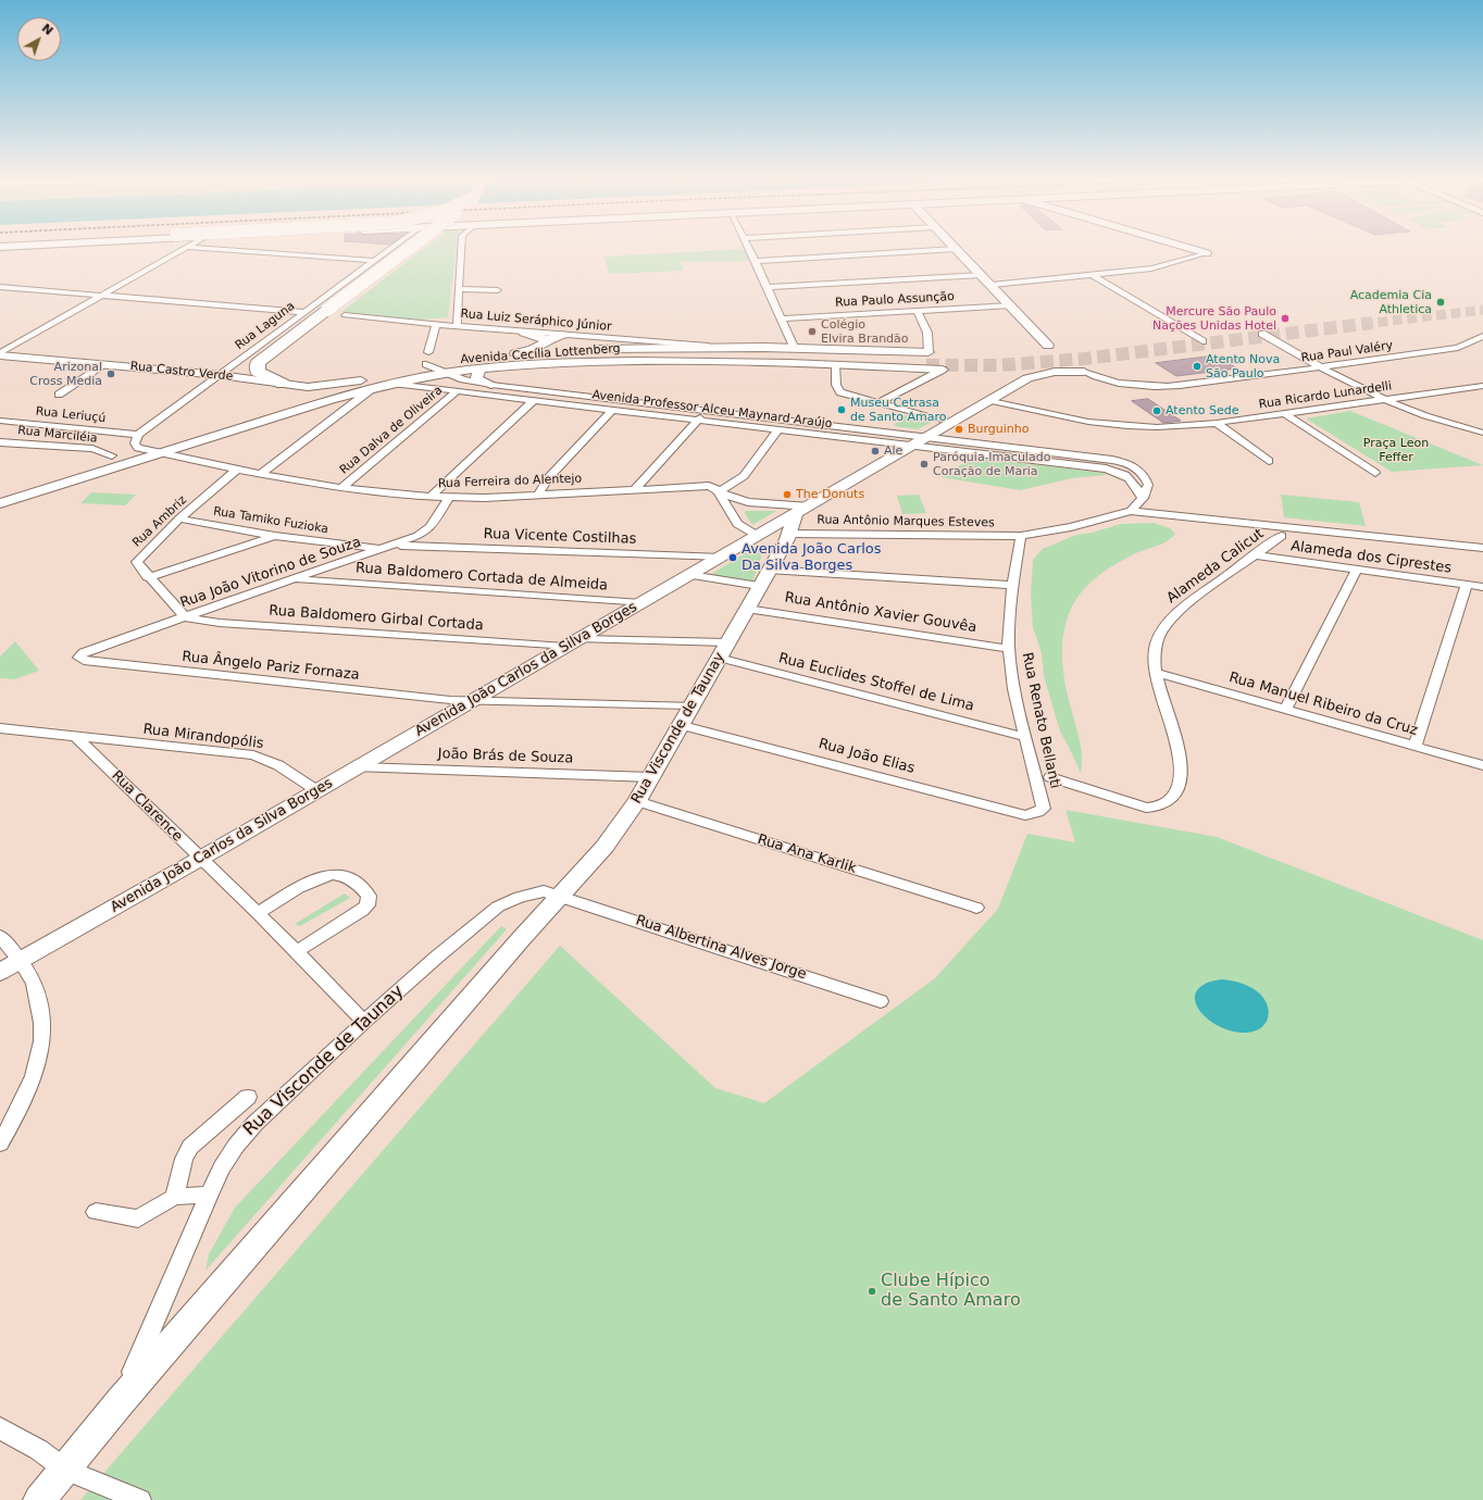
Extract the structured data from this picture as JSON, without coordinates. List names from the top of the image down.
{
  "streets": {
    "street": [
      "Rua Paulo Assunção",
      "Rua Luiz Seráphico Júnior",
      "Rua Laguna",
      "Rua Paul Valéry",
      "Avenida Cecília Lottenberg",
      "Rua Castro Verde",
      "Rua Ricardo Lunardelli",
      "Avenida Professor Alceu Maynard Araújo",
      "Rua Leriuçú",
      "Rua Dalva de Oliveira",
      "Rua Marciléia",
      "Rua Ferreira do Alentejo",
      "Rua Tamiko Fuzioka",
      "Rua Ambriz",
      "Rua Antônio Marques Esteves",
      "Rua Vicente Costilhas",
      "Alameda dos Ciprestes",
      "Alameda Calicut",
      "Rua João Vitorino de Souza",
      "Rua Baldomero Cortada de Almeida",
      "Rua Antônio Xavier Gouvêa",
      "Rua Baldomero Girbal Cortada",
      "Rua Ângelo Pariz Fornaza",
      "Avenida João Carlos da Silva Borges",
      "Rua Euclides Stoffel de Lima",
      "Rua Manuel Ribeiro da Cruz",
      "Rua Renato Bellanti",
      "Rua Visconde de Taunay",
      "Rua Mirandopólis",
      "João Brás de Souza",
      "Rua João Elias",
      "Rua Clarence",
      "Rua Ana Karlik",
      "Rua Albertina Alves Jorge"
    ]
  },
  "crossings": [
    ["Rua Luiz Seráphico Júnior", "Avenida Cecília Lottenberg"],
    ["Rua Laguna", "Avenida Cecília Lottenberg"],
    ["Rua Laguna", "Rua Castro Verde"],
    ["Rua Laguna", "Rua Leriuçú"],
    ["Rua Laguna", "Rua Ferreira do Alentejo"],
    ["Rua Paul Valéry", "Avenida João Carlos da Silva Borges"],
    ["Avenida Cecília Lottenberg", "Rua Castro Verde"],
    ["Avenida Cecília Lottenberg", "Avenida Professor Alceu Maynard Araújo"],
    ["Avenida Cecília Lottenberg", "Rua Leriuçú"],
    ["Avenida Cecília Lottenberg", "Rua Marciléia"],
    ["Avenida Cecília Lottenberg", "Rua Ferreira do Alentejo"],
    ["Rua Ricardo Lunardelli", "Avenida João Carlos da Silva Borges"],
    ["Avenida Professor Alceu Maynard Araújo", "Rua Dalva de Oliveira"],
    ["Avenida Professor Alceu Maynard Araújo", "Avenida João Carlos da Silva Borges"],
    ["Rua Leriuçú", "Rua Ferreira do Alentejo"],
    ["Rua Dalva de Oliveira", "Rua Ferreira do Alentejo"],
    ["Rua Ferreira do Alentejo", "Rua Ambriz"],
    ["Rua Ferreira do Alentejo", "Rua João Vitorino de Souza"],
    ["Rua Tamiko Fuzioka", "Rua Ambriz"],
    ["Rua Tamiko Fuzioka", "Rua João Vitorino de Souza"],
    ["Rua Ambriz", "Rua João Vitorino de Souza"],
    ["Rua Ambriz", "Rua Baldomero Girbal Cortada"],
    ["Rua Antônio Marques Esteves", "Rua Renato Bellanti"],
    ["Rua Antônio Marques Esteves", "Rua Visconde de Taunay"],
    ["Rua Vicente Costilhas", "Rua João Vitorino de Souza"],
    ["Rua Vicente Costilhas", "Avenida João Carlos da Silva Borges"],
    ["Alameda dos Ciprestes", "Alameda Calicut"],
    ["Alameda Calicut", "Rua Manuel Ribeiro da Cruz"],
    ["Rua João Vitorino de Souza", "Rua Baldomero Cortada de Almeida"],
    ["Rua João Vitorino de Souza", "Rua Baldomero Girbal Cortada"],
    ["Rua João Vitorino de Souza", "Rua Ângelo Pariz Fornaza"],
    ["Rua Baldomero Cortada de Almeida", "Avenida João Carlos da Silva Borges"],
    ["Rua Antônio Xavier Gouvêa", "Rua Renato Bellanti"],
    ["Rua Antônio Xavier Gouvêa", "Rua Visconde de Taunay"],
    ["Rua Baldomero Girbal Cortada", "Avenida João Carlos da Silva Borges"],
    ["Rua Baldomero Girbal Cortada", "Rua Euclides Stoffel de Lima"],
    ["Rua Baldomero Girbal Cortada", "Rua Visconde de Taunay"],
    ["Rua Ângelo Pariz Fornaza", "Avenida João Carlos da Silva Borges"],
    ["Avenida João Carlos da Silva Borges", "Rua Visconde de Taunay"],
    ["Avenida João Carlos da Silva Borges", "Rua Mirandopólis"],
    ["Avenida João Carlos da Silva Borges", "João Brás de Souza"],
    ["Avenida João Carlos da Silva Borges", "Rua Clarence"],
    ["Rua Euclides Stoffel de Lima", "Rua Renato Bellanti"],
    ["Rua Euclides Stoffel de Lima", "Rua Visconde de Taunay"],
    ["Rua Renato Bellanti", "Rua João Elias"],
    ["Rua Visconde de Taunay", "João Brás de Souza"],
    ["Rua Visconde de Taunay", "Rua João Elias"],
    ["Rua Visconde de Taunay", "Rua Clarence"],
    ["Rua Visconde de Taunay", "Rua Ana Karlik"],
    ["Rua Visconde de Taunay", "Rua Albertina Alves Jorge"],
    ["Rua Mirandopólis", "Rua Clarence"]
  ],
  "parks": ["Praça Leon Feffer"],
  "places": [
    "Academia Cia Athletica",
    "Mercure São Paulo Nações Unidas Hotel",
    "Colégio Elvira Brandão",
    "Atento Nova São Paulo",
    "Arizonal Cross Media",
    "Museu Cetrasa de Santo Amaro",
    "Atento Sede",
    "Burguinho",
    "Ale",
    "Paróquia Imaculado Coração de Maria",
    "The Donuts",
    "Avenida João Carlos Da Silva Borges",
    "Clube Hípico de Santo Amaro"
  ],
  "north": "top right"
}
